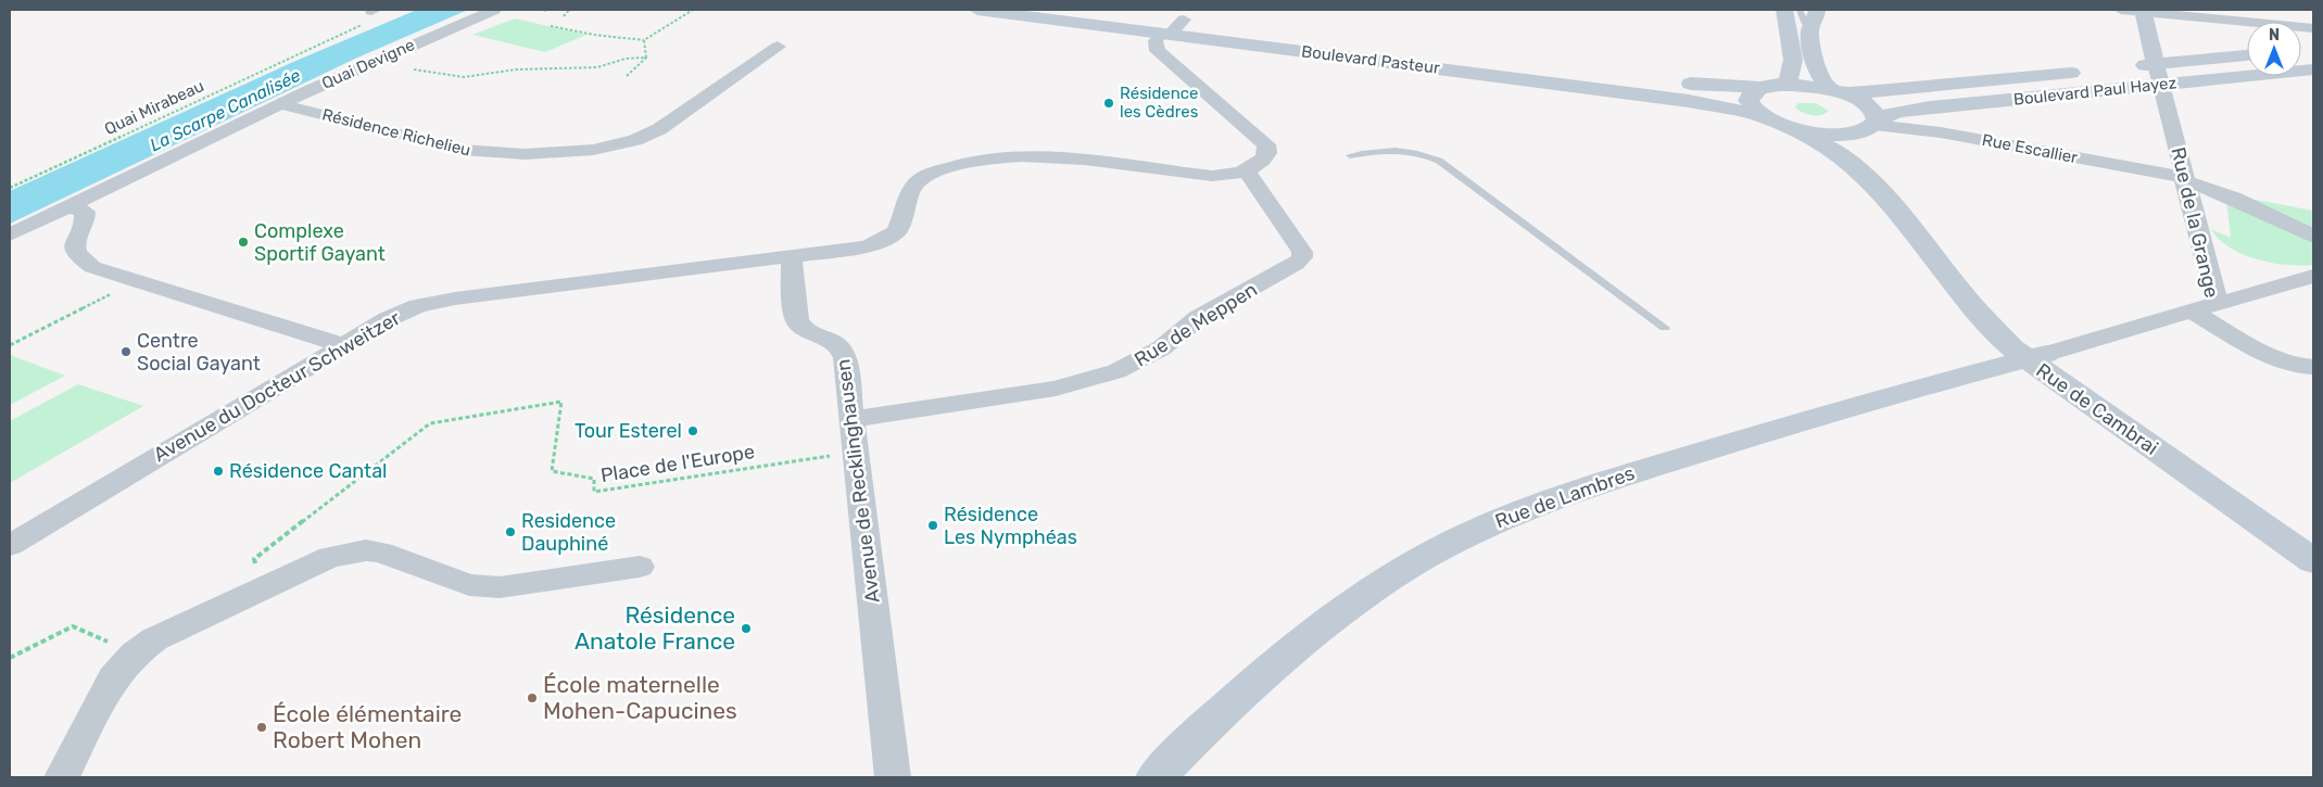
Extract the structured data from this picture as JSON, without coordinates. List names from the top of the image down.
{
  "streets": {
    "main road": [
      "Boulevard Pasteur",
      "Boulevard Paul Hayez",
      "Rue de Cambrai",
      "Rue de Lambres"
    ],
    "street": [
      "Quai Devigne",
      "Résidence Richelieu",
      "Rue Escallier",
      "Rue de la Grange",
      "Rue de Meppen",
      "Avenue du Docteur Schweitzer",
      "Avenue de Recklinghausen"
    ],
    "path": ["Quai Mirabeau", "Place de l'Europe"]
  },
  "crossings": [
    ["Boulevard Pasteur", "Boulevard Paul Hayez"],
    ["Boulevard Pasteur", "Rue de Cambrai"],
    ["Quai Devigne", "Résidence Richelieu"],
    ["Boulevard Paul Hayez", "Rue Escallier"],
    ["Boulevard Paul Hayez", "Rue de la Grange"],
    ["Boulevard Paul Hayez", "Rue de Cambrai"],
    ["Rue Escallier", "Rue de la Grange"],
    ["Rue Escallier", "Rue de Cambrai"],
    ["Rue de la Grange", "Rue de Cambrai"],
    ["Rue de la Grange", "Rue de Lambres"],
    ["Rue de Meppen", "Avenue de Recklinghausen"],
    ["Avenue du Docteur Schweitzer", "Avenue de Recklinghausen"],
    ["Rue de Cambrai", "Rue de Lambres"],
    ["Place de l'Europe", "Avenue de Recklinghausen"]
  ],
  "water": ["La Scarpe Canalisée"],
  "places": [
    "Résidence les Cèdres",
    "Complexe Sportif Gayant",
    "Centre Social Gayant",
    "Tour Esterel",
    "Résidence Cantal",
    "Résidence Les Nymphéas",
    "Residence Dauphiné",
    "Résidence Anatole France",
    "École maternelle Mohen-Capucines",
    "École élémentaire Robert Mohen"
  ],
  "north": "top"
}
